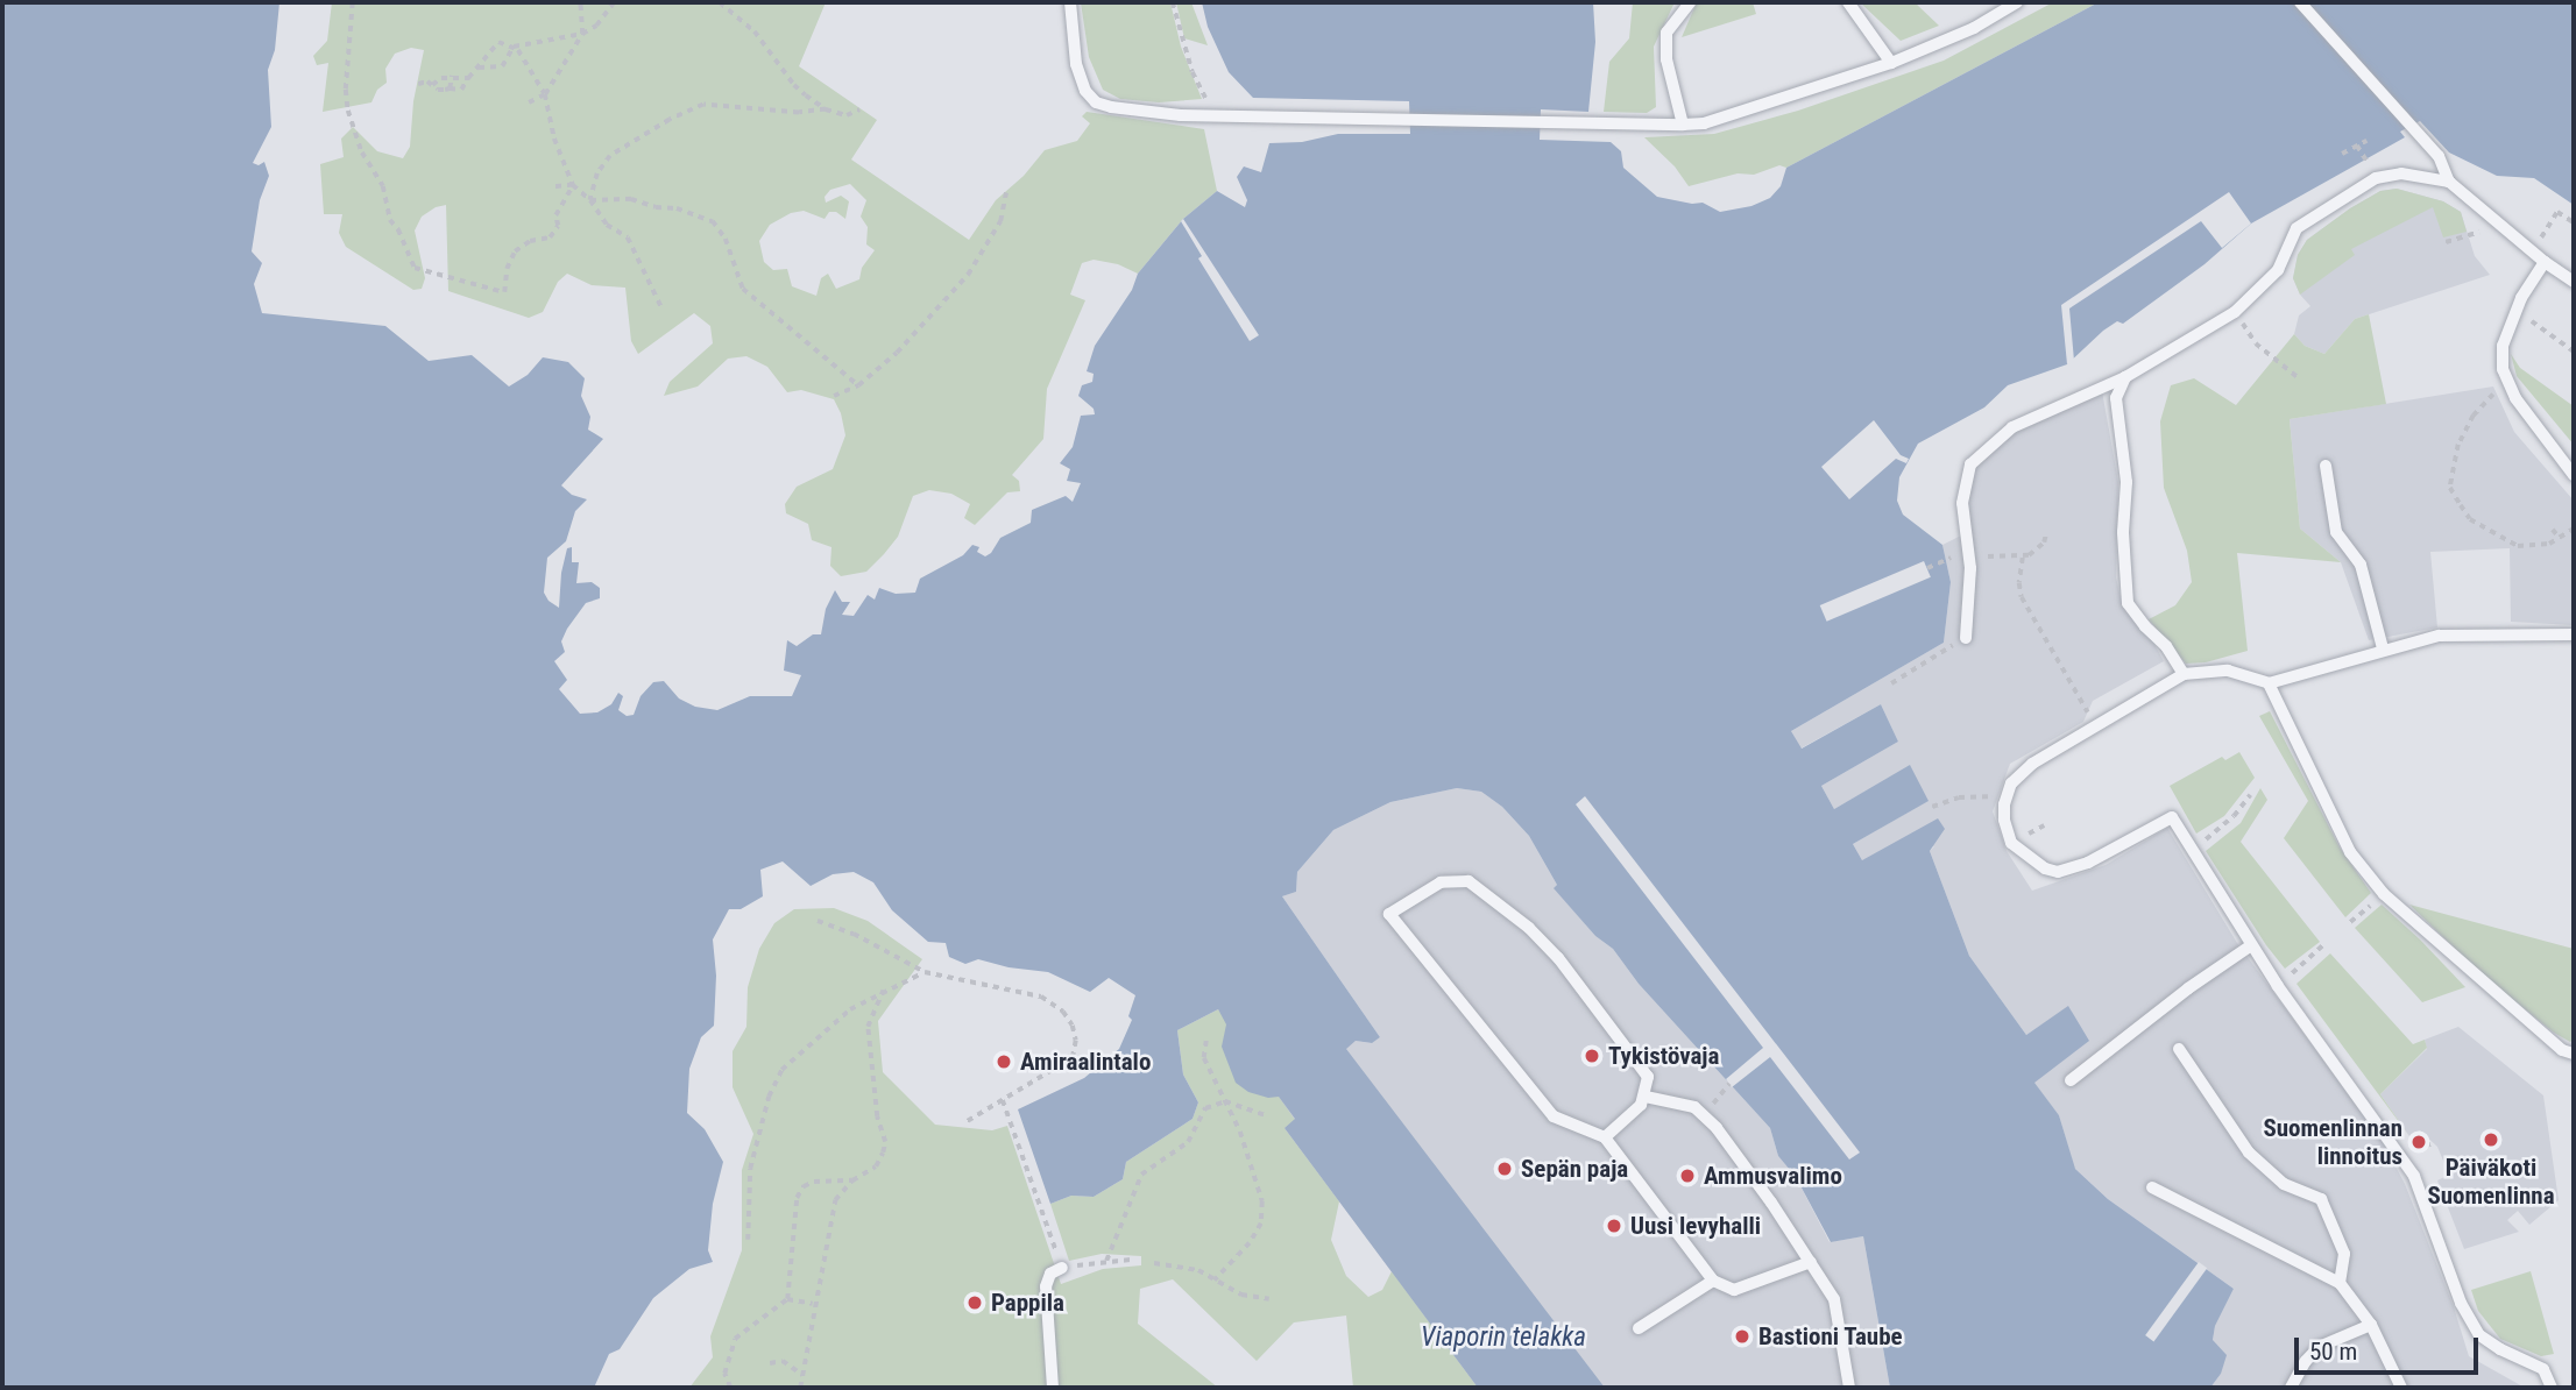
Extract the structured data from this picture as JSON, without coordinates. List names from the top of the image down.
{
  "water": ["Viaporin telakka"],
  "places": [
    "Tykistövaja",
    "Amiraalintalo",
    "Päiväkoti Suomenlinna",
    "Suomenlinnan linnoitus",
    "Sepän paja",
    "Ammusvalimo",
    "Uusi levyhalli",
    "Pappila",
    "Bastioni Taube"
  ],
  "scale_bar": "50 m"
}
